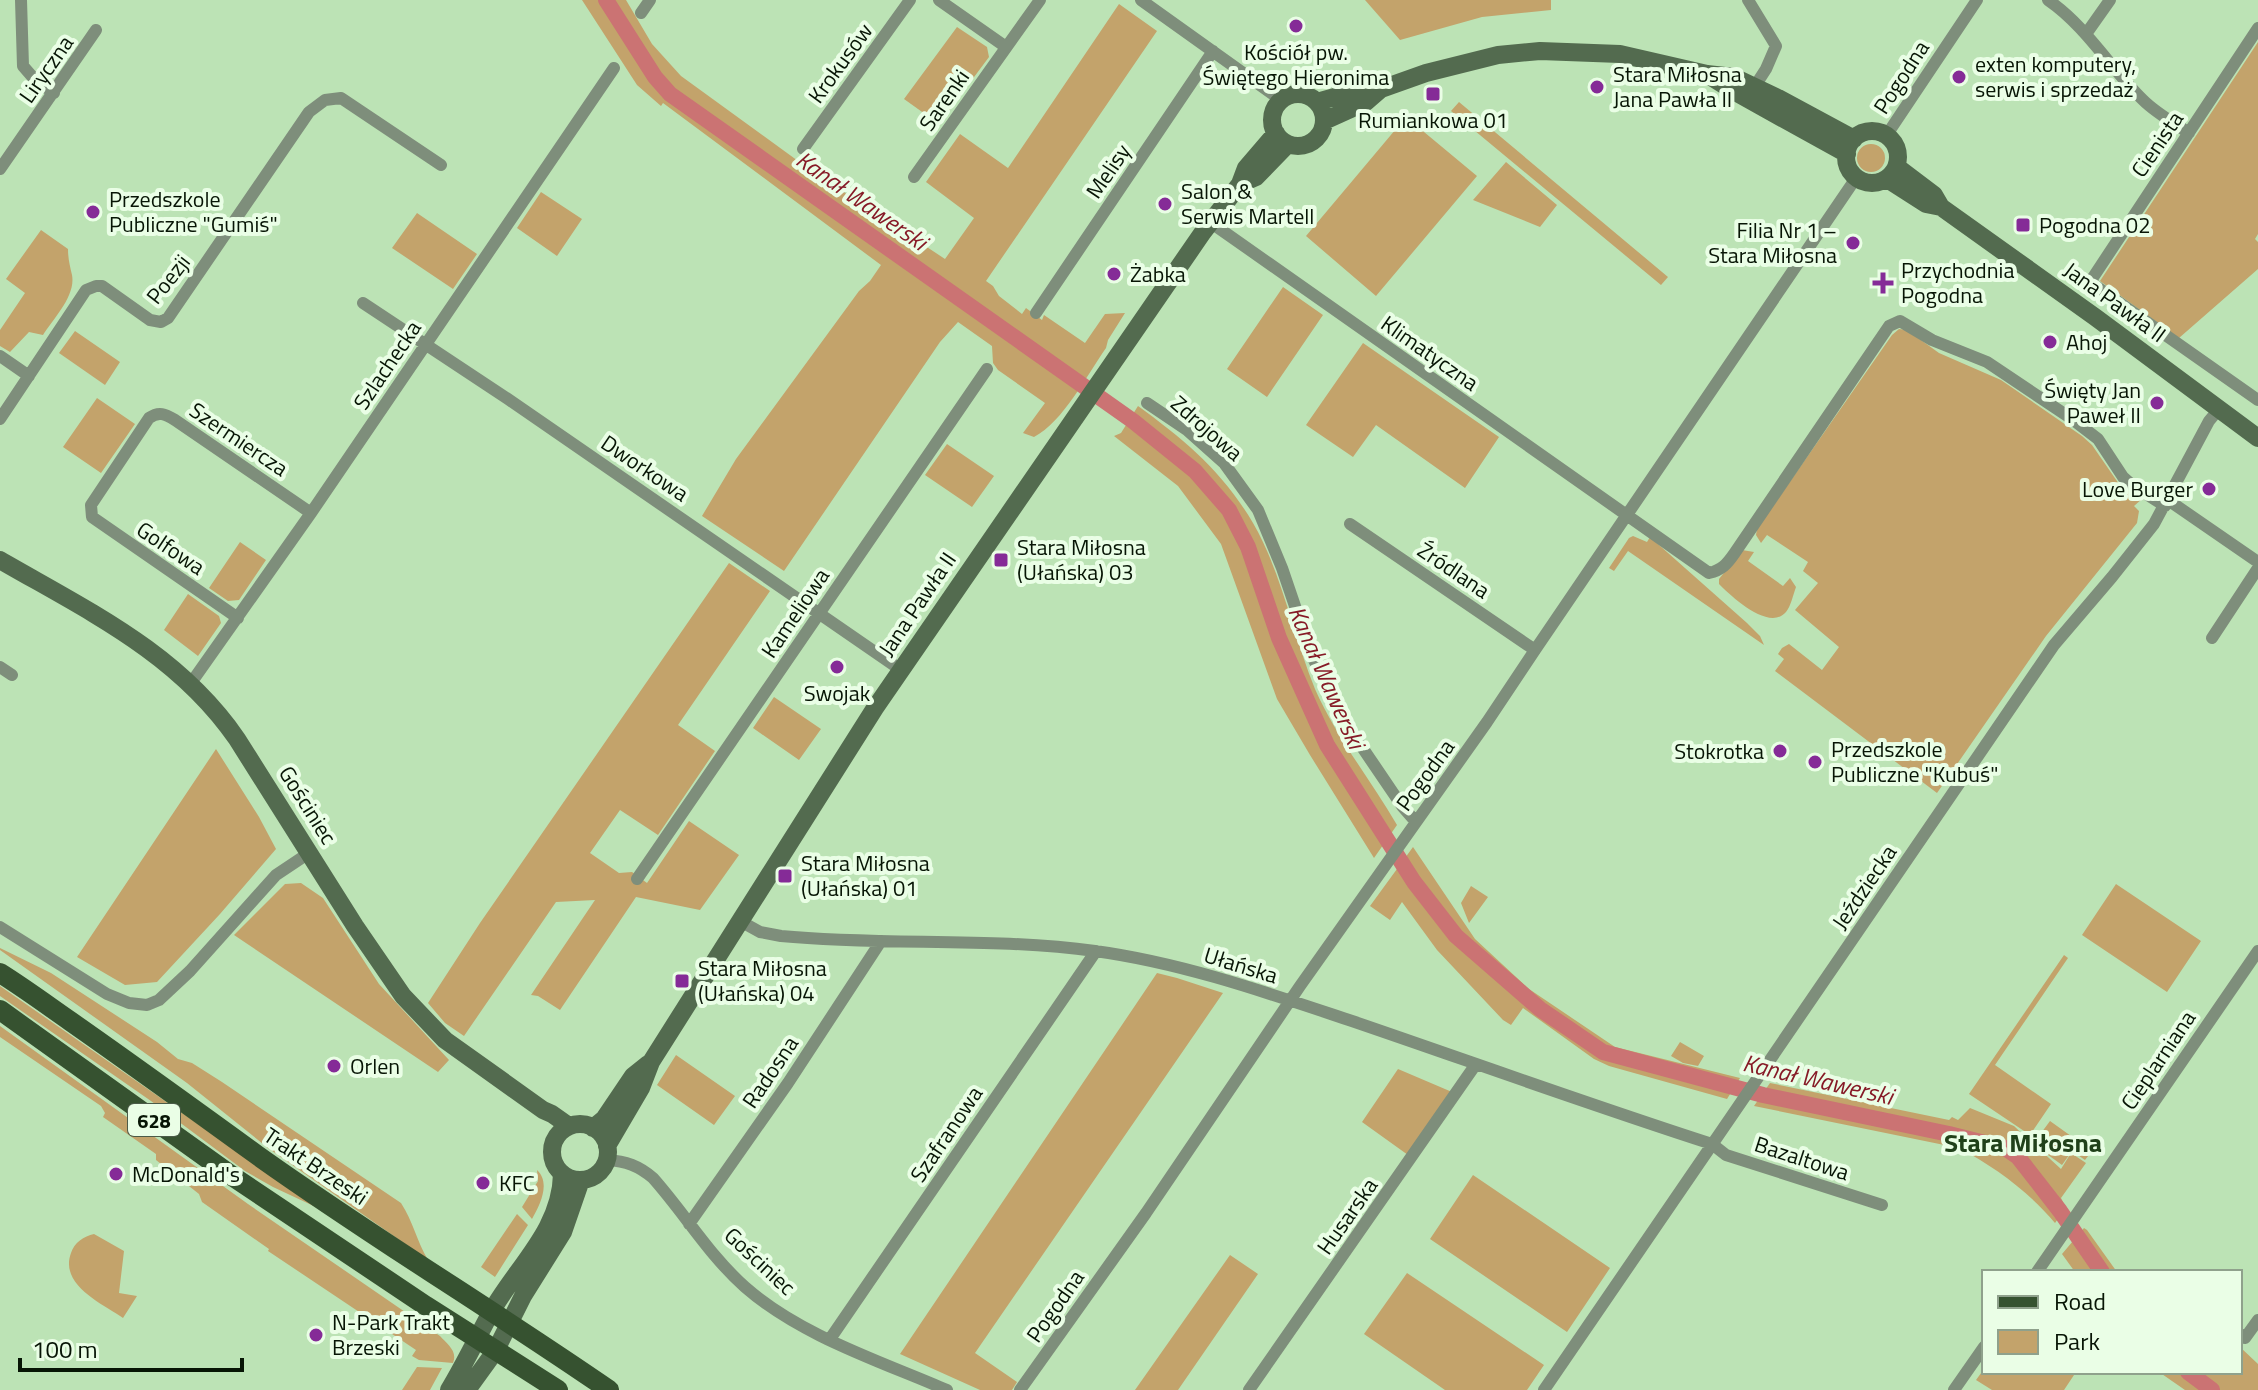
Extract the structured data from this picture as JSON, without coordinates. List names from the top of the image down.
{
  "streets": {
    "main road": ["628", "Trakt Brzeski"],
    "street": [
      "Krokusów",
      "Liryczna",
      "Pogodna",
      "Sarenki",
      "Cienista",
      "Melisy",
      "Poezji",
      "Jana Pawła II",
      "Klimatyczna",
      "Szlachecka",
      "Zdrojowa",
      "Szermiercza",
      "Dworkowa",
      "Golfowa",
      "Źródlana",
      "Kameliowa",
      "Gościniec",
      "Jeździecka",
      "Ułańska",
      "Cieplarniana",
      "Radosna",
      "Szafranowa",
      "Bazaltowa",
      "Husarska"
    ]
  },
  "crossings": [
    ["Pogodna", "Jana Pawła II"],
    ["Pogodna", "Klimatyczna"],
    ["Pogodna", "Zdrojowa"],
    ["Pogodna", "Źródlana"],
    ["Pogodna", "Ułańska"],
    ["Jana Pawła II", "Klimatyczna"],
    ["Jana Pawła II", "Dworkowa"],
    ["Jana Pawła II", "Gościniec"],
    ["Jana Pawła II", "Jeździecka"],
    ["Jana Pawła II", "Ułańska"],
    ["Klimatyczna", "Jeździecka"],
    ["Szlachecka", "Szermiercza"],
    ["Szlachecka", "Dworkowa"],
    ["Szlachecka", "Golfowa"],
    ["Szlachecka", "Gościniec"],
    ["Szermiercza", "Golfowa"],
    ["Dworkowa", "Kameliowa"],
    ["Gościniec", "Radosna"],
    ["Gościniec", "Szafranowa"],
    ["Jeździecka", "Ułańska"],
    ["Jeździecka", "Bazaltowa"],
    ["Ułańska", "Radosna"],
    ["Ułańska", "Szafranowa"],
    ["Ułańska", "Bazaltowa"],
    ["Ułańska", "Husarska"]
  ],
  "districts": ["Stara Miłosna"],
  "water": ["Kanał Wawerski"],
  "places": {
    "other": [
      "Kościół pw. Świętego Hieronima",
      "exten komputery, serwis i sprzedaż",
      "Stara Miłosna Jana Pawła II",
      "Salon & Serwis Martell",
      "Przedszkole Publiczne \"Gumiś\"",
      "Filia Nr 1 – Stara Miłosna",
      "Żabka",
      "Ahoj",
      "Święty Jan Paweł II",
      "Love Burger",
      "Swojak",
      "Stokrotka",
      "Przedszkole Publiczne \"Kubuś\"",
      "Orlen",
      "McDonald's",
      "KFC",
      "N-Park Trakt Brzeski"
    ],
    "transit": [
      "Rumiankowa 01",
      "Pogodna 02",
      "Stara Miłosna (Ułańska) 03",
      "Stara Miłosna (Ułańska) 01",
      "Stara Miłosna (Ułańska) 04"
    ],
    "health": ["Przychodnia Pogodna"]
  },
  "legend": ["Road", "Park"],
  "scale_bar": "100 m"
}
